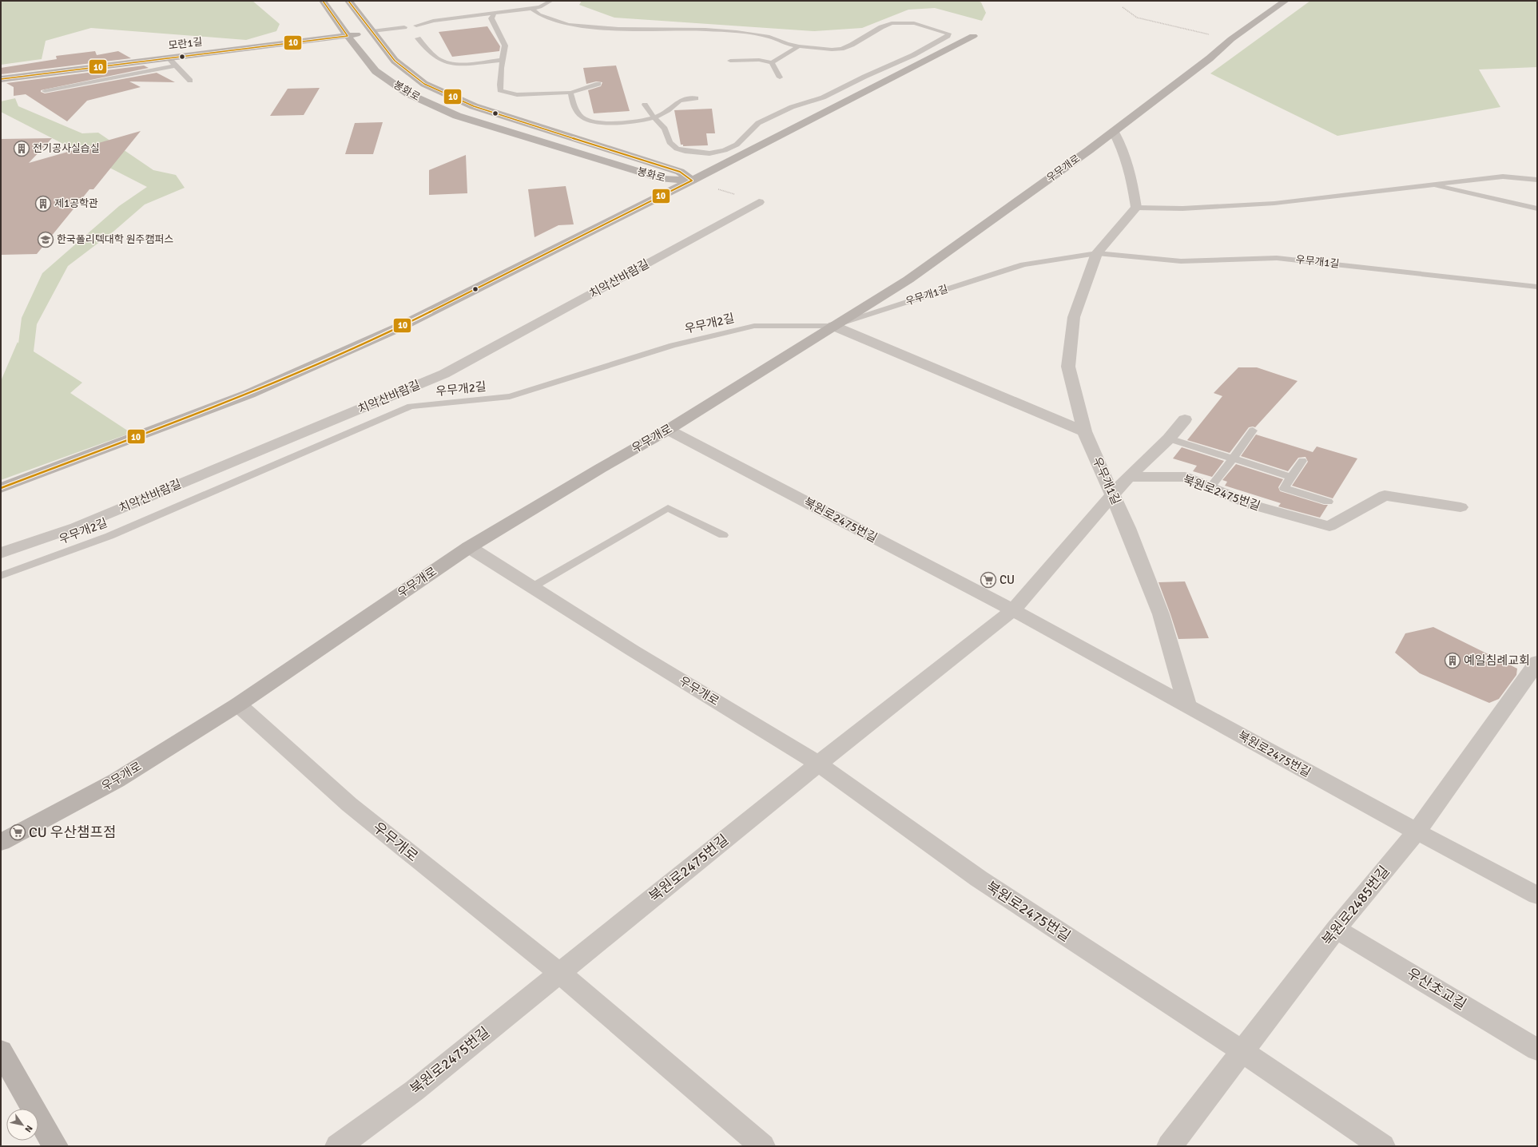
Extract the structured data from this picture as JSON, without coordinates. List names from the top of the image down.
{
  "streets": {
    "street": [
      "모란1길",
      "봉화로",
      "우무개로",
      "우무개1길",
      "치악산바람길",
      "북원로2475번길",
      "북원로2485번길",
      "우산초교길"
    ],
    "lane": ["우무개2길"]
  },
  "crossings": [
    ["모란1길", "봉화로"],
    ["우무개로", "우무개1길"],
    ["우무개로", "우무개2길"],
    ["우무개로", "북원로2475번길"],
    ["우무개1길", "우무개2길"],
    ["우무개1길", "북원로2475번길"],
    ["북원로2475번길", "북원로2485번길"],
    ["북원로2485번길", "우산초교길"]
  ],
  "places": {
    "building": ["전기공사실습실", "제1공학관", "예일침례교회"],
    "school or university": ["한국폴리텍대학 원주캠퍼스"],
    "supermarket": ["CU", "CU 우산챔프점"]
  },
  "lines": ["transit line 10"],
  "north": "bottom right"
}
